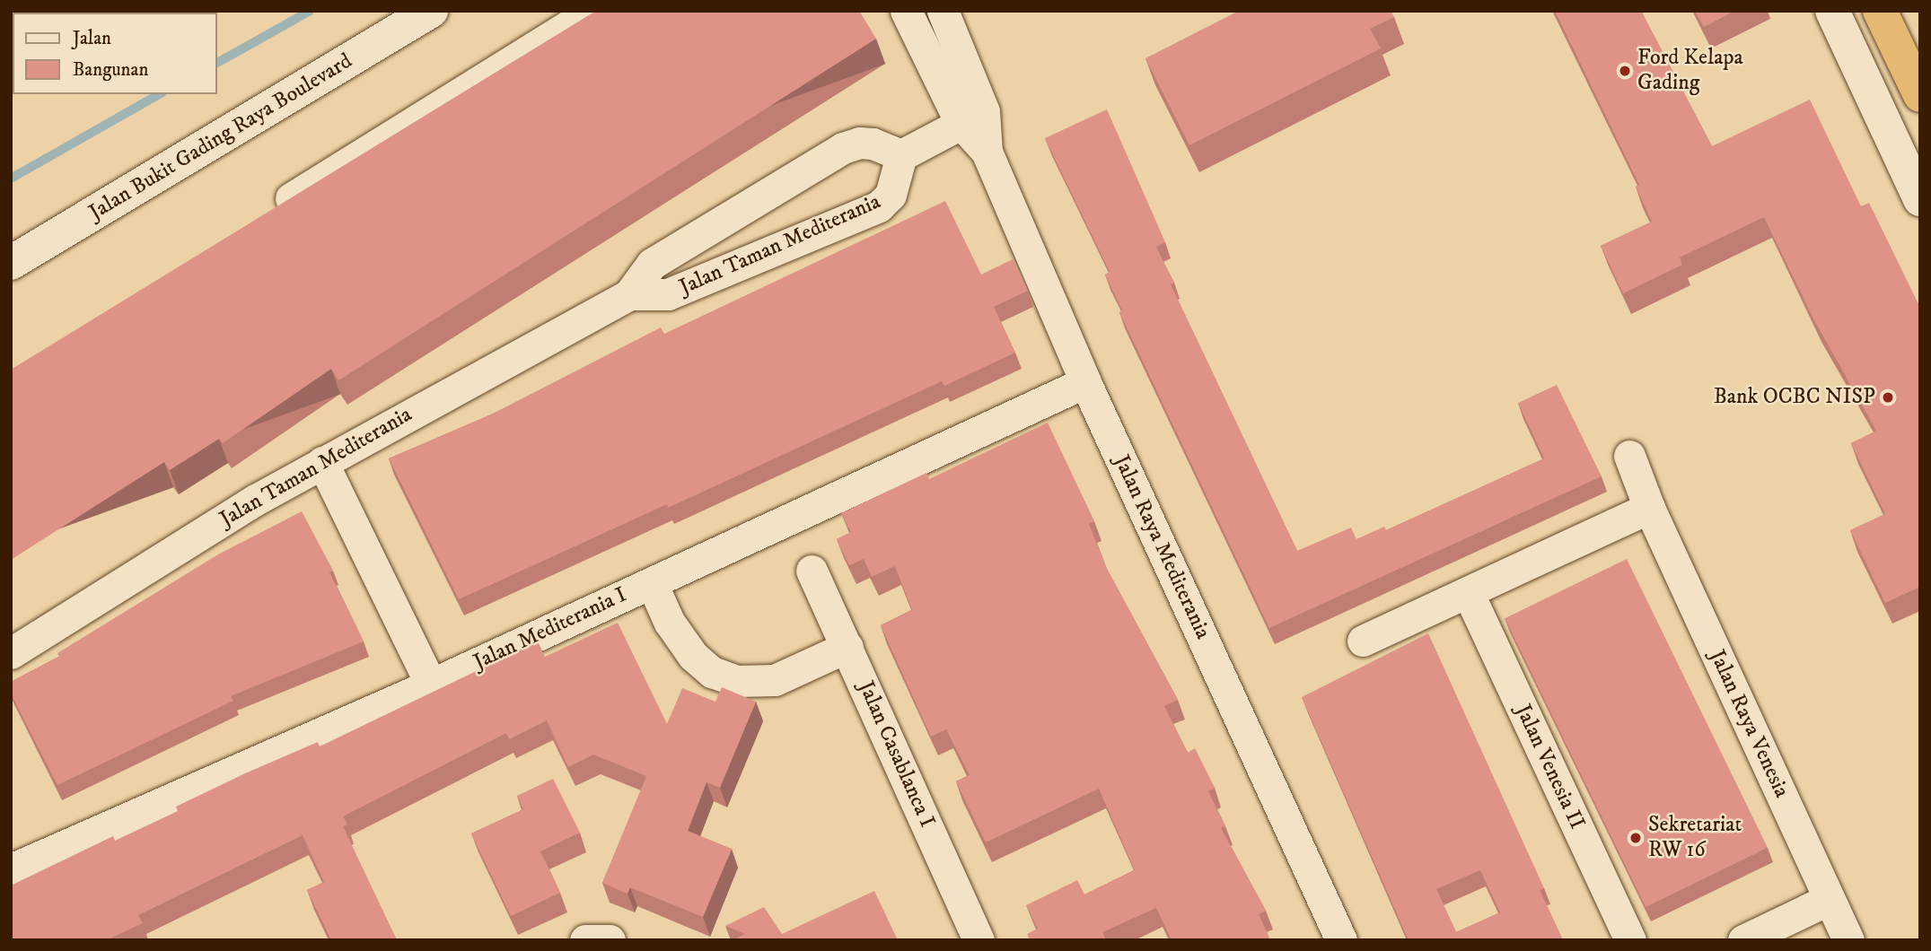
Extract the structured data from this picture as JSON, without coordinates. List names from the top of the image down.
{
  "streets": {
    "street": [
      "Jalan Bukit Gading Raya Boulevard",
      "Jalan Taman Mediterania",
      "Jalan Raya Mediterania",
      "Jalan Mediterania I",
      "Jalan Raya Venesia",
      "Jalan Casablanca I",
      "Jalan Venesia II"
    ]
  },
  "crossings": [
    ["Jalan Raya Mediterania", "Jalan Mediterania I"]
  ],
  "places": ["Ford Kelapa Gading", "Bank OCBC NISP", "Sekretariat RW 16"],
  "legend": ["Jalan", "Bangunan"]
}
